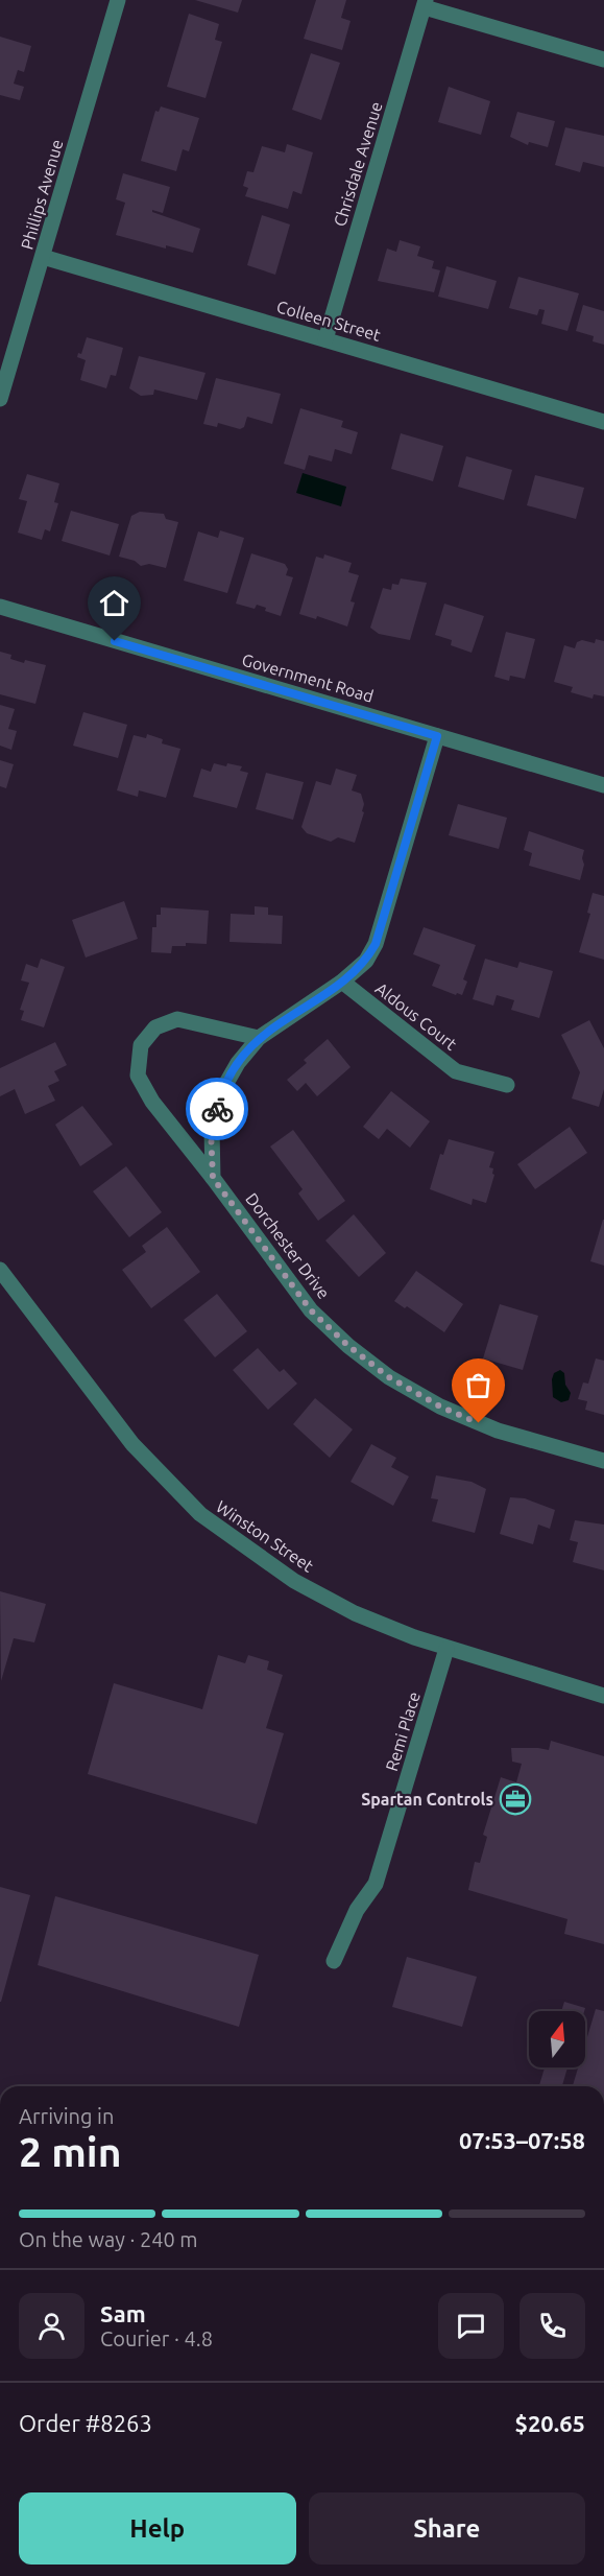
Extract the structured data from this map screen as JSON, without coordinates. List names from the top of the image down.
{
  "streets": {
    "street": [
      "Chrisdale Avenue",
      "Phillips Avenue",
      "Colleen Street",
      "Government Road",
      "Aldous Court",
      "Dorchester Drive",
      "Winston Street",
      "Remi Place"
    ]
  },
  "crossings": [
    ["Chrisdale Avenue", "Colleen Street"],
    ["Phillips Avenue", "Colleen Street"],
    ["Winston Street", "Remi Place"]
  ],
  "places": {
    "office": ["Spartan Controls"]
  },
  "north": "top",
  "page": {
    "heading": ["2 min", "Arriving in", "07:53–07:58"],
    "panel": [
      "Sam",
      "Courier · 4.8",
      "Order #8263",
      "$20.65"
    ],
    "bar": "On the way · 240 m",
    "buttons": ["Help", "Share"]
  }
}
